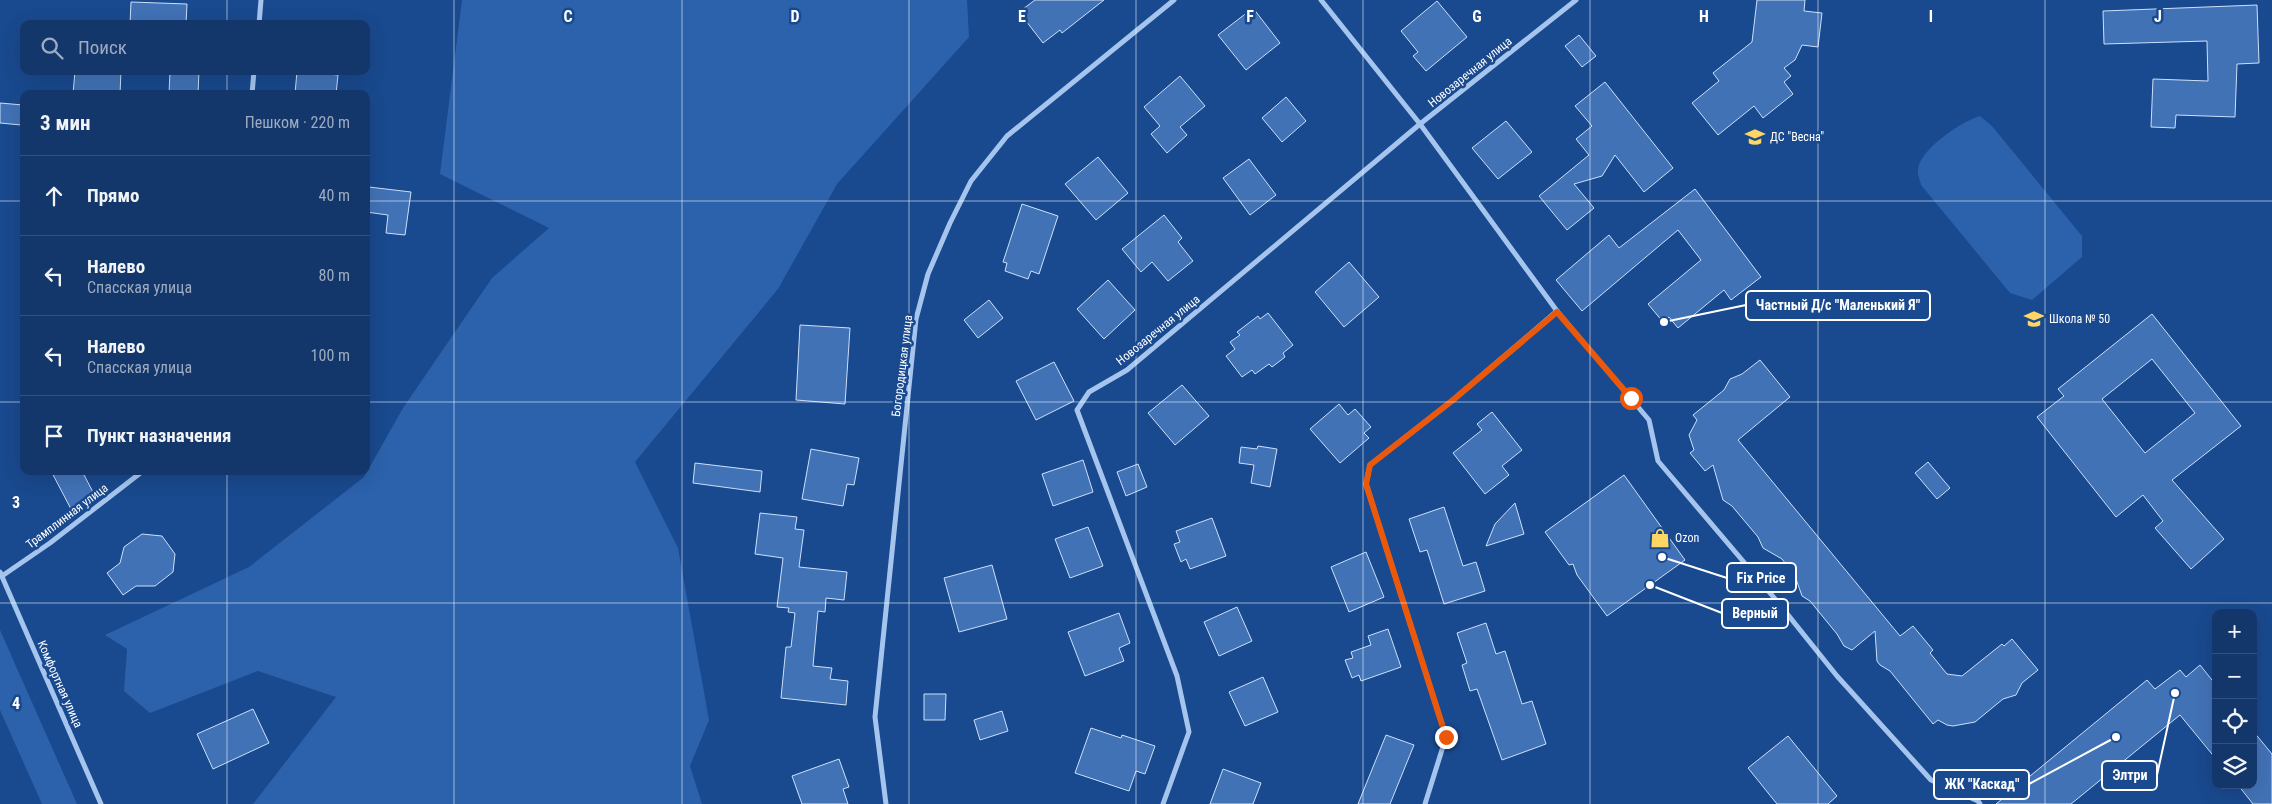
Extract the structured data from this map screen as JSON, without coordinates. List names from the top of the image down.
{
  "streets": {
    "street": [
      "Новозаречная улица",
      "Богородицкая улица",
      "Трамплинная улица",
      "Комфортная улица"
    ]
  },
  "crossings": [
    ["Трамплинная улица", "Комфортная улица"]
  ],
  "places": {
    "school or university": ["ДС \"Весна\"", "Школа № 50"],
    "other": [
      "Частный Д/с \"Маленький Я\"",
      "Fix Price",
      "Верный",
      "Элтри",
      "ЖК \"Каскад\""
    ],
    "shop": ["Ozon"]
  },
  "page": {
    "search": "Поиск",
    "heading": ["3 мин", "Пешком · 220 m"],
    "list": [
      ["Прямо", "40 m"],
      ["Налево", "Спасская улица", "80 m"],
      ["Налево", "Спасская улица", "100 m"],
      "Пункт назначения"
    ],
    "map_buttons": ["+", "−"]
  },
  "grid": {
    "columns": [
      "C",
      "D",
      "E",
      "F",
      "G",
      "H",
      "I",
      "J"
    ],
    "rows": ["3", "4"]
  }
}
